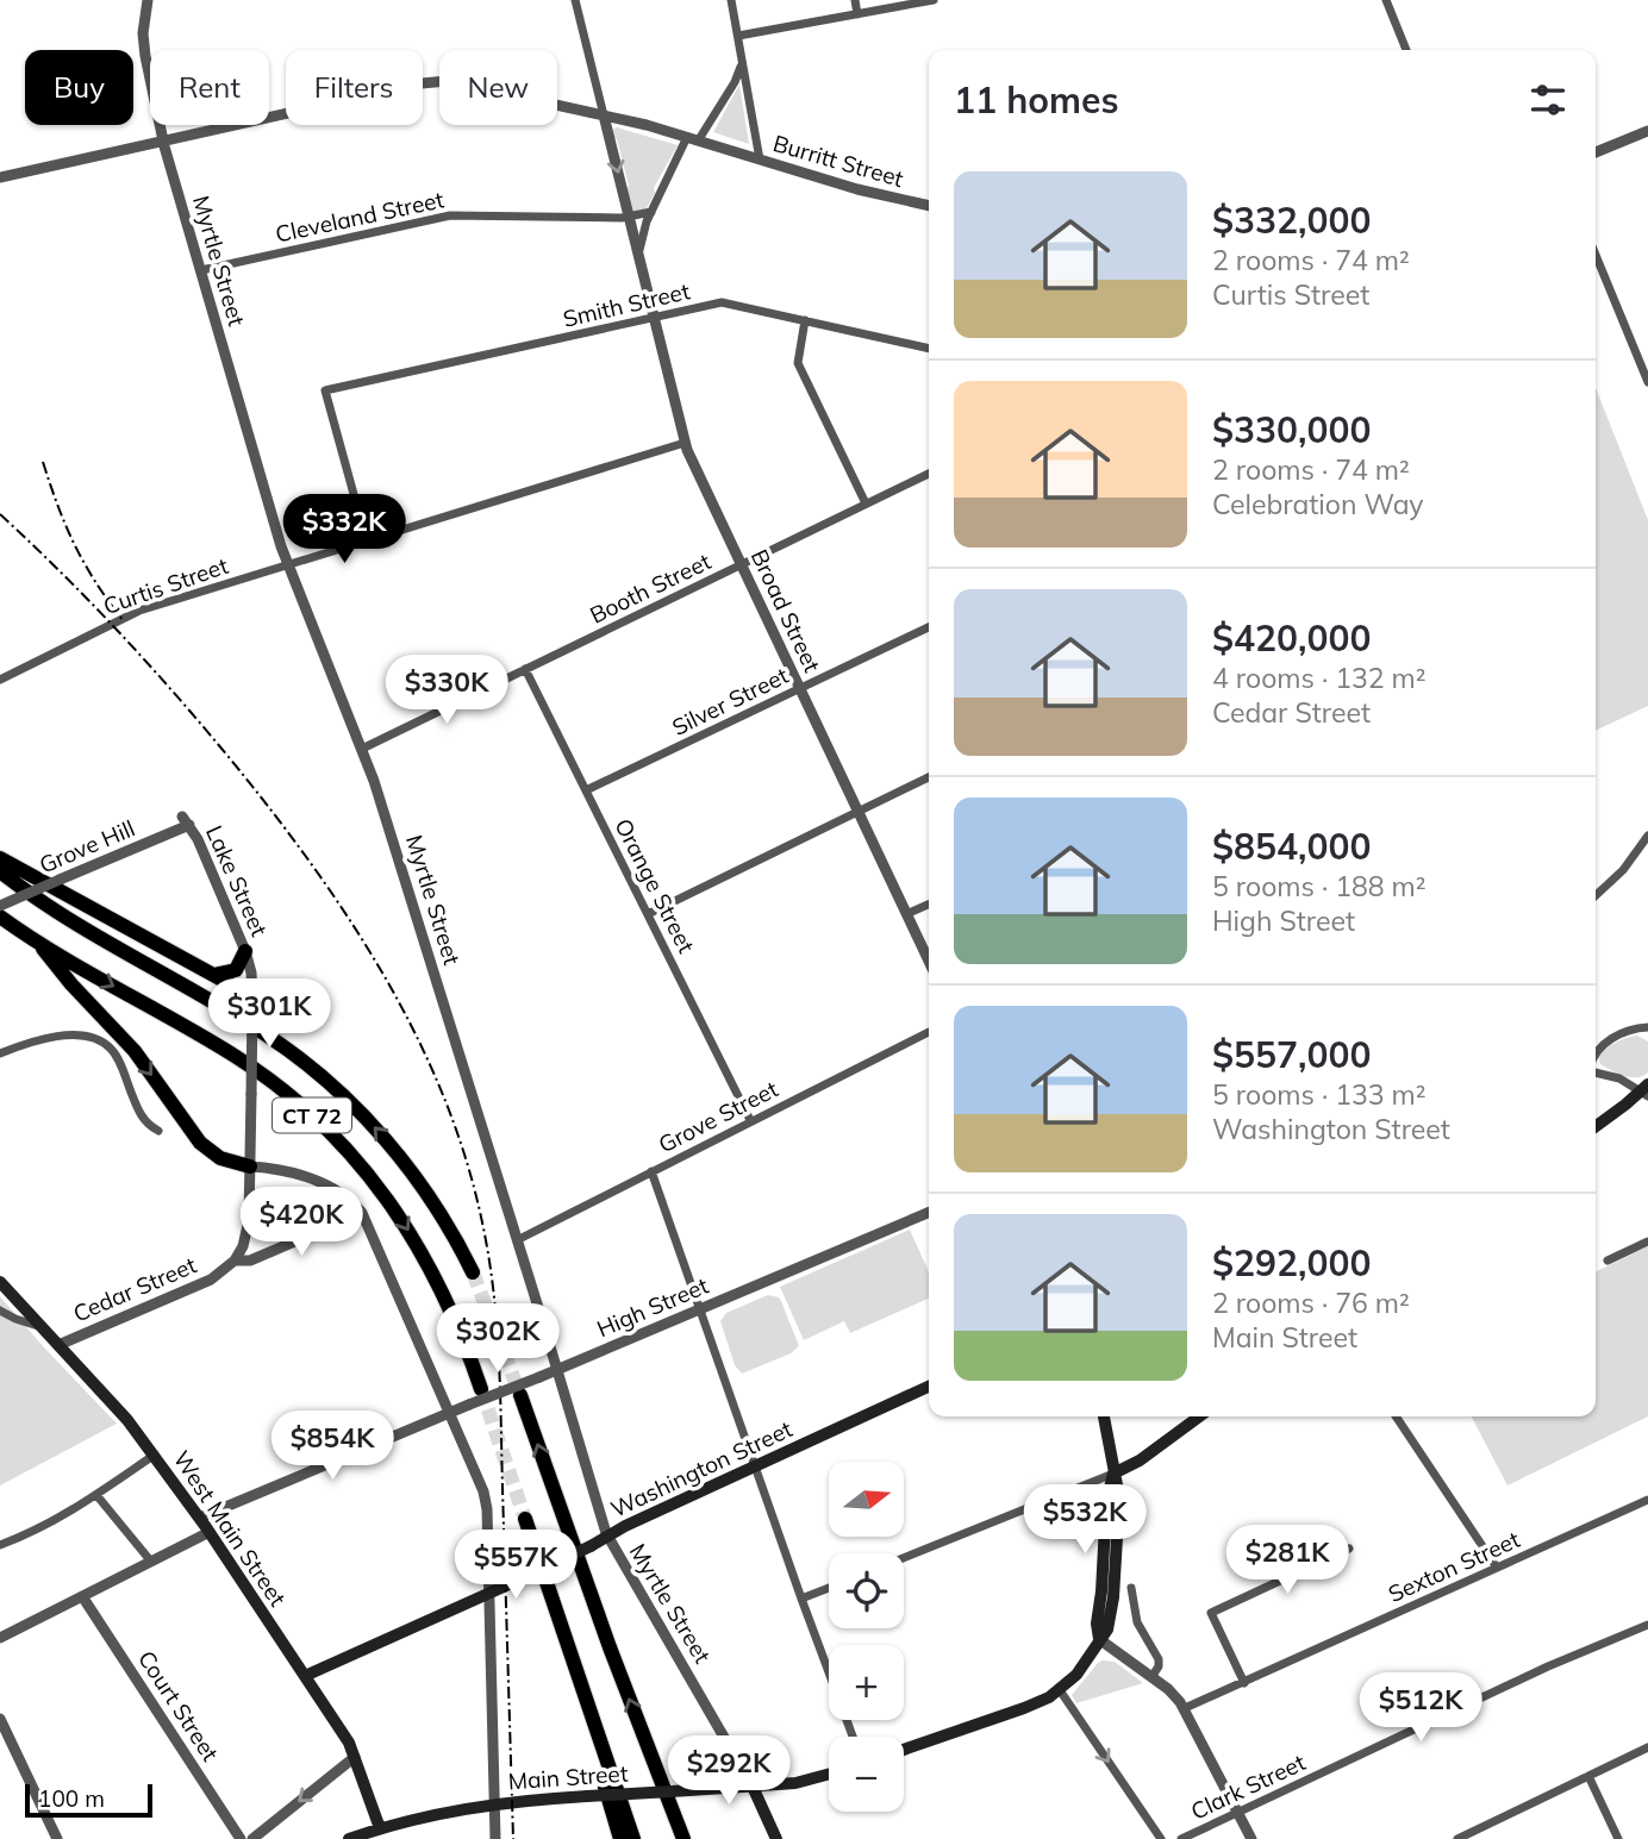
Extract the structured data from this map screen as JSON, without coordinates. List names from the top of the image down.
{
  "streets": {
    "highway": ["CT 72"],
    "main road": ["Washington Street", "West Main Street", "Main Street"],
    "street": [
      "Burritt Street",
      "Cleveland Street",
      "Myrtle Street",
      "Smith Street",
      "Curtis Street",
      "Booth Street",
      "Broad Street",
      "Silver Street",
      "Grove Hill",
      "Lake Street",
      "Orange Street",
      "Grove Street",
      "Cedar Street",
      "High Street",
      "Sexton Street",
      "Court Street",
      "Clark Street"
    ]
  },
  "crossings": [
    ["Burritt Street", "Myrtle Street"],
    ["Burritt Street", "Broad Street"],
    ["Cleveland Street", "Myrtle Street"],
    ["Cleveland Street", "Broad Street"],
    ["Myrtle Street", "Curtis Street"],
    ["Myrtle Street", "Booth Street"],
    ["Myrtle Street", "Grove Street"],
    ["Myrtle Street", "High Street"],
    ["Myrtle Street", "Washington Street"],
    ["Myrtle Street", "Main Street"],
    ["Smith Street", "Curtis Street"],
    ["Smith Street", "Broad Street"],
    ["Curtis Street", "Broad Street"],
    ["Booth Street", "Broad Street"],
    ["Booth Street", "Orange Street"],
    ["Broad Street", "Silver Street"],
    ["Silver Street", "Orange Street"],
    ["Grove Hill", "Lake Street"],
    ["Lake Street", "Cedar Street"],
    ["Orange Street", "Grove Street"],
    ["Cedar Street", "West Main Street"],
    ["High Street", "West Main Street"],
    ["Washington Street", "West Main Street"],
    ["West Main Street", "Main Street"]
  ],
  "scale_bar": "100 m",
  "north": "right",
  "page": {
    "chip": [
      "Buy",
      "Rent",
      "Filters",
      "New"
    ],
    "heading": "11 homes",
    "list": [
      {
        "name": "$332,000",
        "note": "2 rooms · 74 m² · Curtis Street"
      },
      {
        "name": "$330,000",
        "note": "2 rooms · 74 m² · Celebration Way"
      },
      {
        "name": "$420,000",
        "note": "4 rooms · 132 m² · Cedar Street"
      },
      {
        "name": "$854,000",
        "note": "5 rooms · 188 m² · High Street"
      },
      {
        "name": "$557,000",
        "note": "5 rooms · 133 m² · Washington Street"
      },
      {
        "name": "$292,000",
        "note": "2 rooms · 76 m² · Main Street"
      }
    ],
    "price": [
      "$332K",
      "$330K",
      "$301K",
      "$420K",
      "$302K",
      "$854K",
      "$532K",
      "$281K",
      "$557K",
      "$512K",
      "$292K"
    ],
    "map_buttons": ["+", "−"],
    "scale": "100 m"
  }
}
